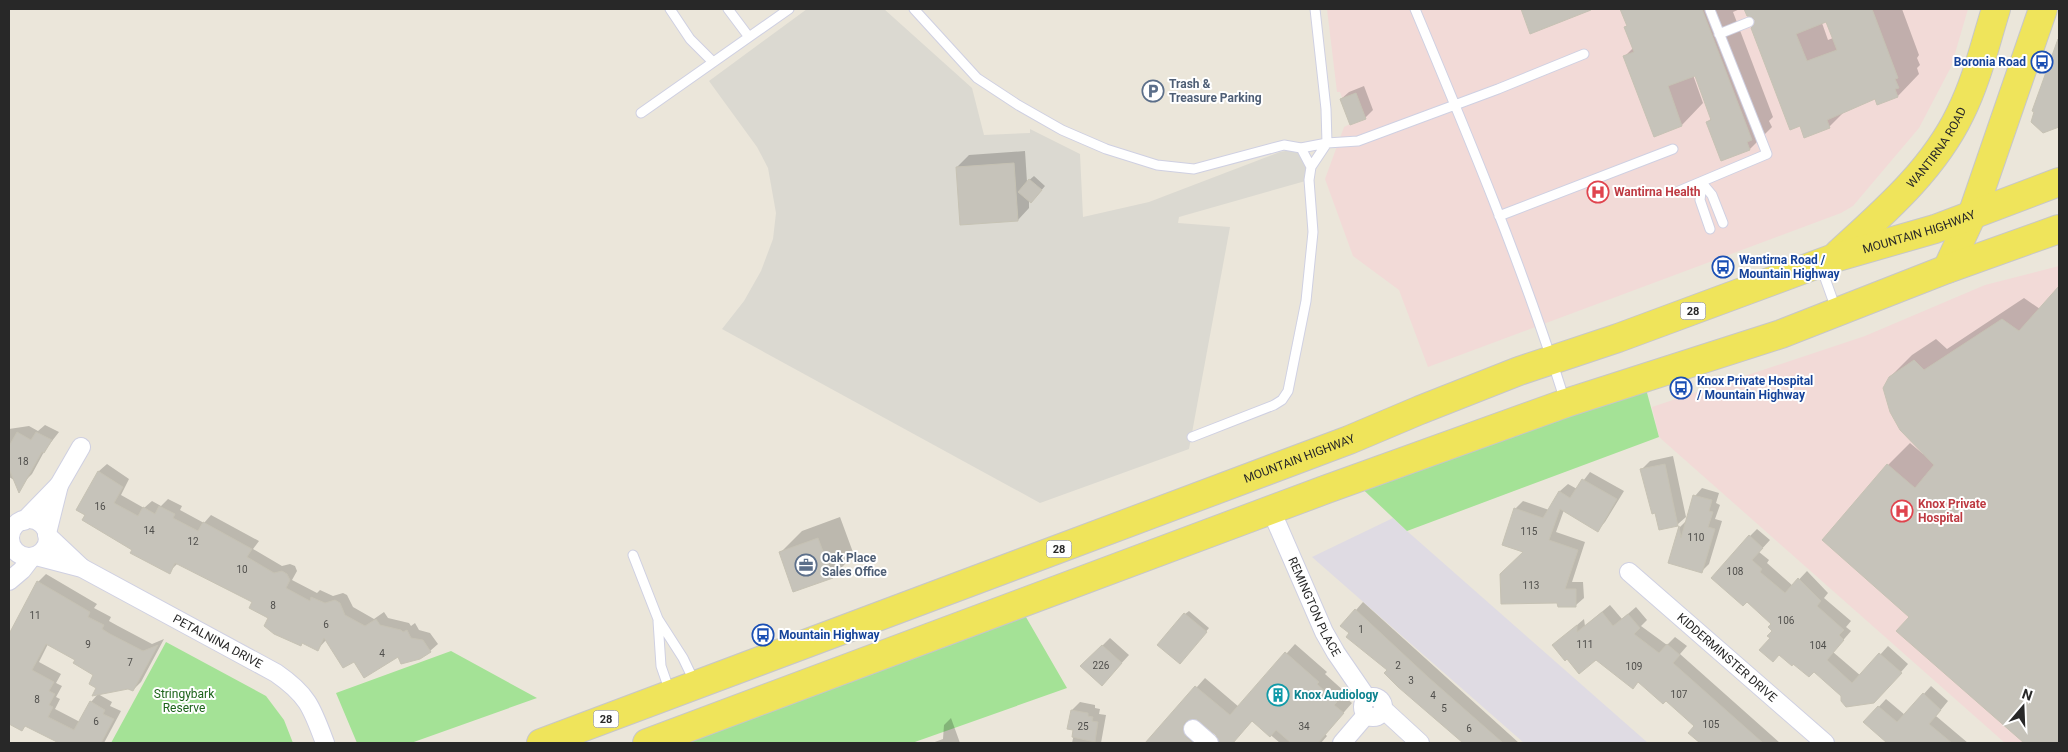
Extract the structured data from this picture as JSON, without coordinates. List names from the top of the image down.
{
  "streets": {
    "main road": ["WANTIRNA ROAD", "MOUNTAIN HIGHWAY", "28"],
    "street": ["REMINGTON PLACE", "PETALNINA DRIVE", "KIDDERMINSTER DRIVE"]
  },
  "crossings": [
    ["WANTIRNA ROAD", "MOUNTAIN HIGHWAY"]
  ],
  "parks": ["Stringybark Reserve"],
  "places": {
    "bus stop": [
      "Boronia Road",
      "Wantirna Road / Mountain Highway",
      "Knox Private Hospital / Mountain Highway",
      "Mountain Highway"
    ],
    "parking": ["Trash & Treasure Parking"],
    "hospital": ["Wantirna Health", "Knox Private Hospital"],
    "office": ["Oak Place Sales Office"],
    "building": ["Knox Audiology"]
  },
  "house_numbers": [
    "18",
    "16",
    "14",
    "115",
    "110",
    "12",
    "10",
    "108",
    "113",
    "8",
    "11",
    "106",
    "6",
    "1",
    "9",
    "111",
    "104",
    "4",
    "7",
    "226",
    "2",
    "109",
    "3",
    "107",
    "4",
    "8",
    "5",
    "6",
    "105",
    "25",
    "34",
    "6"
  ],
  "north": "top"
}
